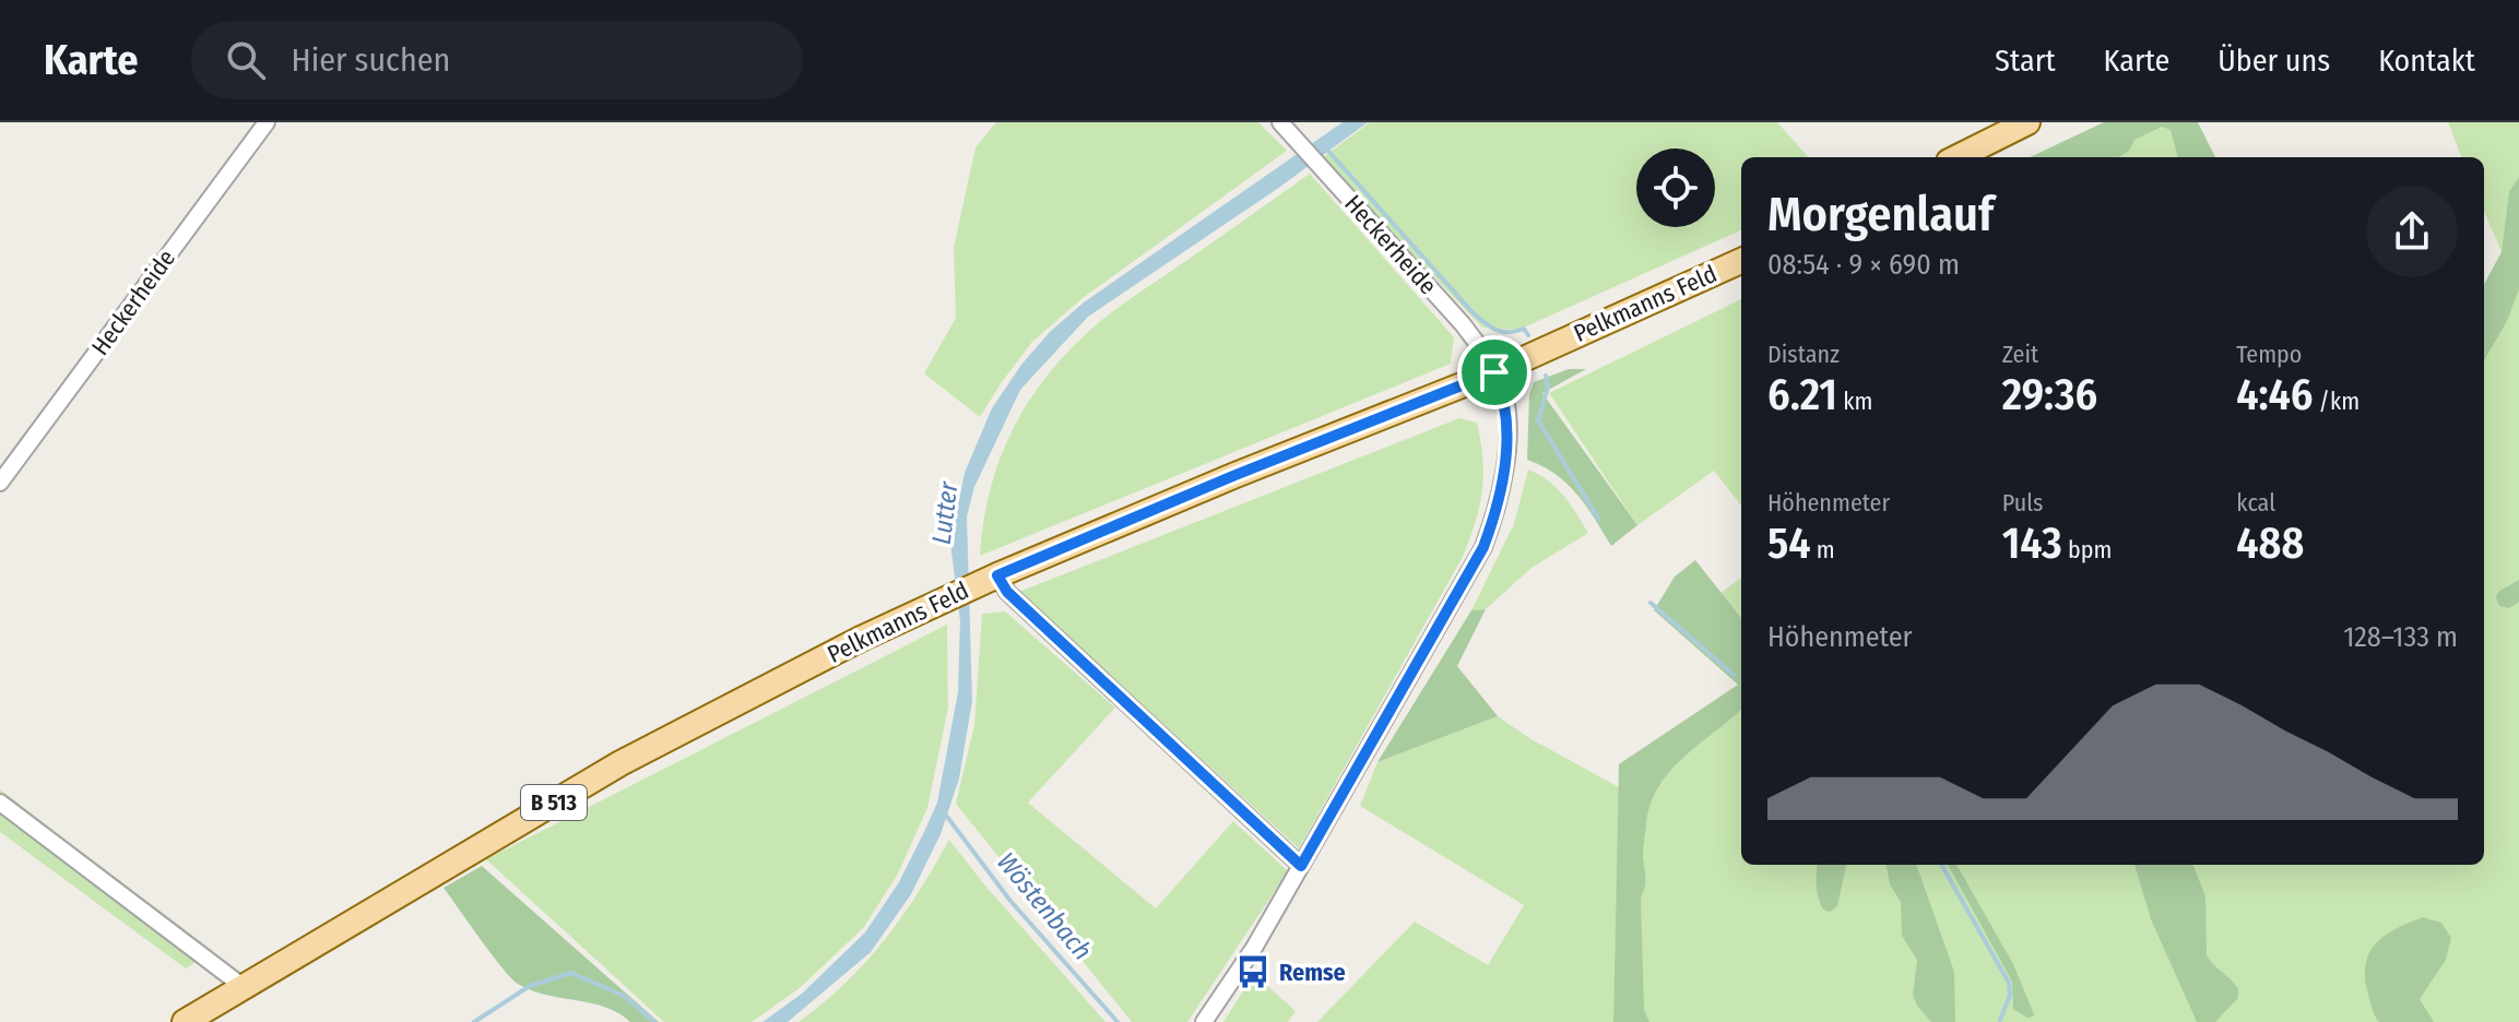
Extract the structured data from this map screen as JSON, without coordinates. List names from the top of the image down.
{
  "streets": {
    "main road": ["Pelkmanns Feld", "B 513"],
    "street": ["Heckerheide"]
  },
  "crossings": [
    ["Heckerheide", "Pelkmanns Feld"]
  ],
  "water": ["Lutter", "Wöstenbach"],
  "places": {
    "bus stop": ["Remse"]
  },
  "page": {
    "header": "Karte",
    "search": "Hier suchen",
    "nav": [
      "Start",
      "Karte",
      "Über uns",
      "Kontakt"
    ],
    "heading": ["Morgenlauf", "08:54 · 9 × 690 m"],
    "stats": [
      ["Distanz", "6.21 km"],
      ["Zeit", "29:36"],
      ["Tempo", "4:46 /km"],
      ["Höhenmeter", "54 m"],
      ["Puls", "143 bpm"],
      ["kcal", "488"]
    ],
    "chart": ["Höhenmeter", "128–133 m"]
  }
}
